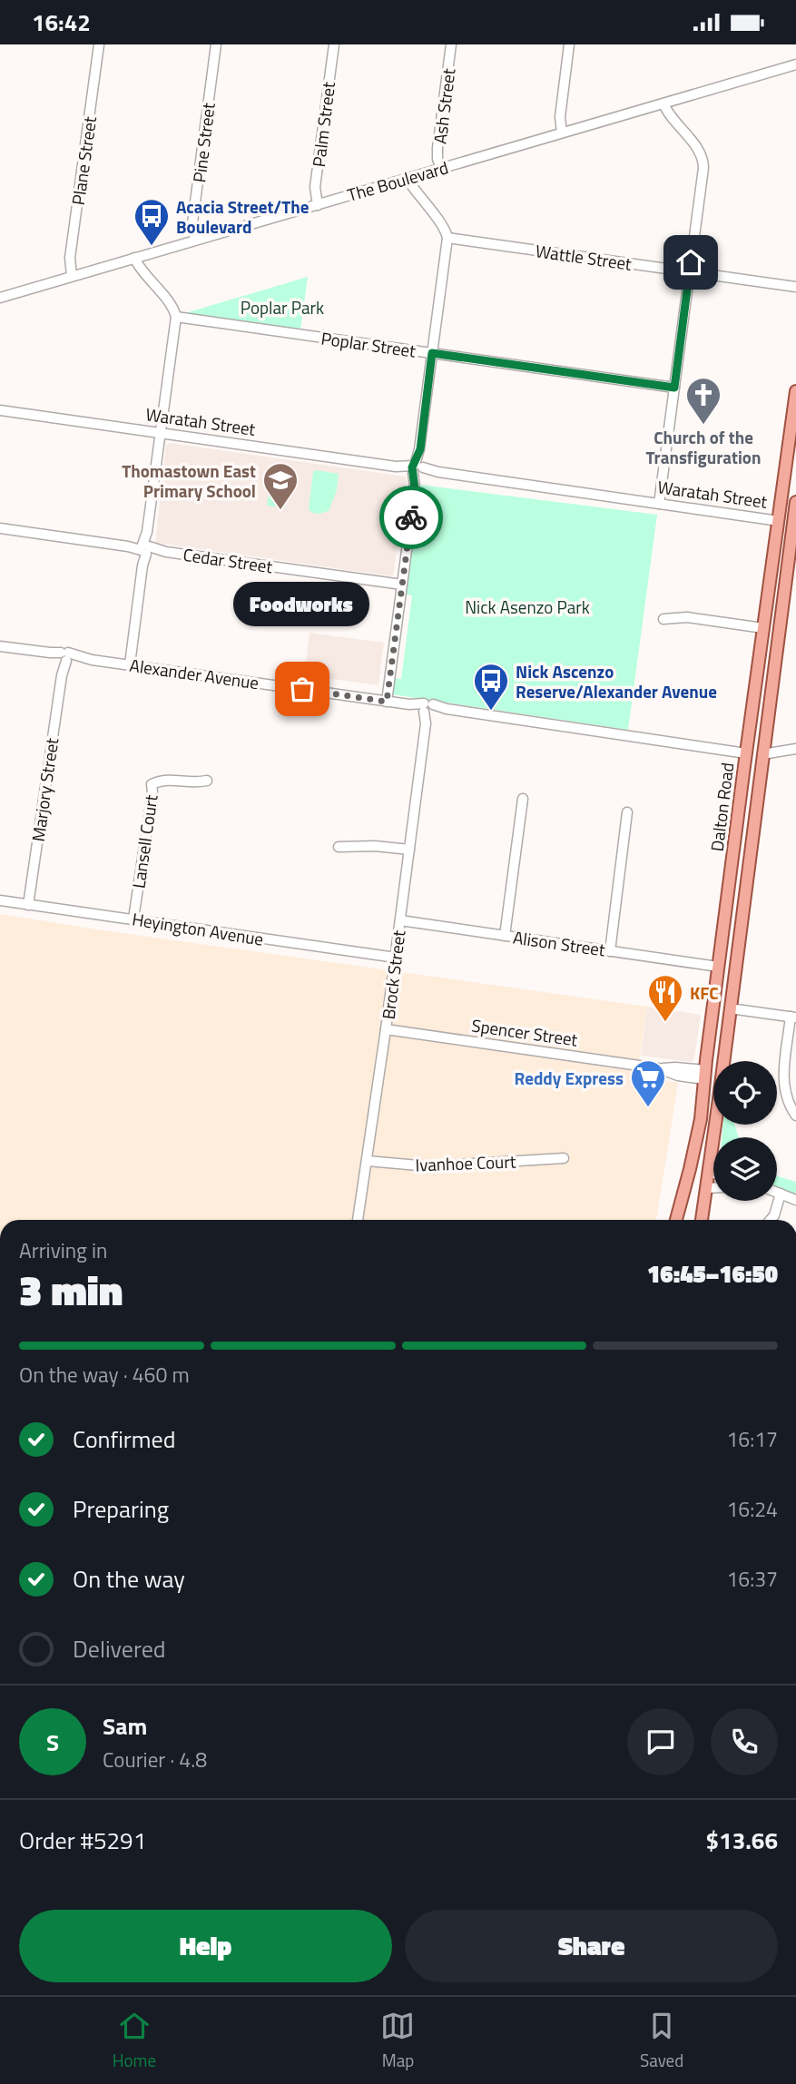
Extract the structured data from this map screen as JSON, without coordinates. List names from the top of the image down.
{
  "streets": {
    "main road": ["Waratah Street", "Dalton Road", "Spencer Street"],
    "street": [
      "Ash Street",
      "Palm Street",
      "Pine Street",
      "Plane Street",
      "The Boulevard",
      "Wattle Street",
      "Poplar Street",
      "Cedar Street",
      "Alexander Avenue",
      "Marjory Street",
      "Lansell Court",
      "Heyington Avenue",
      "Alison Street",
      "Brock Street",
      "Ivanhoe Court"
    ]
  },
  "crossings": [
    ["Ash Street", "The Boulevard"],
    ["Palm Street", "The Boulevard"],
    ["Pine Street", "The Boulevard"],
    ["Plane Street", "The Boulevard"],
    ["Waratah Street", "Dalton Road"],
    ["Alexander Avenue", "Marjory Street"],
    ["Alexander Avenue", "Dalton Road"],
    ["Alexander Avenue", "Brock Street"],
    ["Marjory Street", "Heyington Avenue"],
    ["Dalton Road", "Alison Street"],
    ["Dalton Road", "Spencer Street"],
    ["Lansell Court", "Heyington Avenue"],
    ["Heyington Avenue", "Brock Street"],
    ["Alison Street", "Brock Street"],
    ["Brock Street", "Spencer Street"],
    ["Brock Street", "Ivanhoe Court"]
  ],
  "parks": ["Poplar Park", "Nick Asenzo Park"],
  "places": {
    "bus stop": ["Acacia Street/The Boulevard", "Nick Ascenzo Reserve/Alexander Avenue"],
    "church": ["Church of the Transfiguration"],
    "school or university": ["Thomastown East Primary School"],
    "other": ["Foodworks"],
    "restaurant": ["KFC"],
    "supermarket": ["Reddy Express"]
  },
  "page": {
    "status": "16:42",
    "bubble": "Foodworks",
    "heading": ["3 min", "Arriving in", "16:45–16:50"],
    "panel": [
      "Sam",
      "Courier · 4.8",
      "Order #5291",
      "$13.66"
    ],
    "bar": "On the way · 460 m",
    "list": [
      ["Confirmed", "16:17"],
      ["Preparing", "16:24"],
      ["On the way", "16:37"],
      "Delivered"
    ],
    "round": "S",
    "buttons": ["Help", "Share"],
    "tabs": ["Home", "Map", "Saved"]
  }
}
